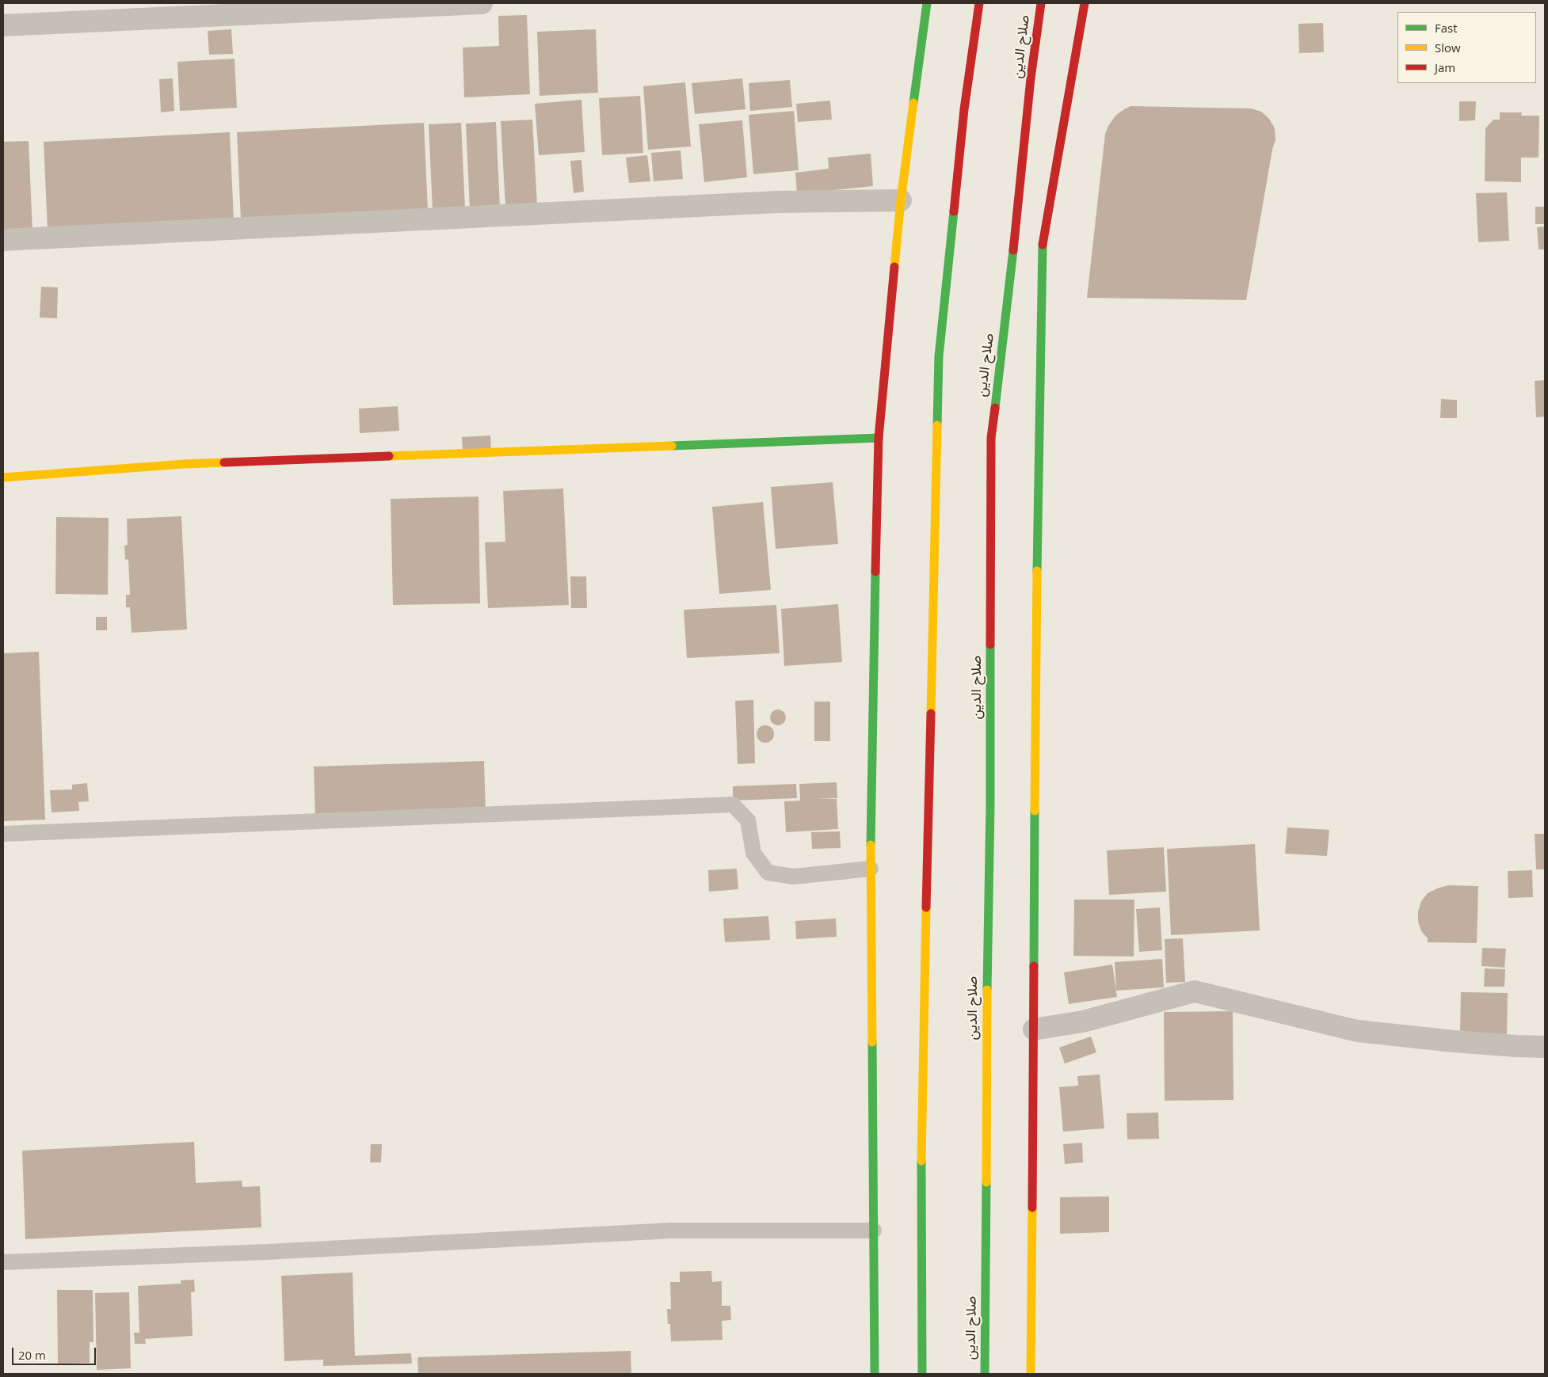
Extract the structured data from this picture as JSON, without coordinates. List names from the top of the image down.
{
  "streets": {
    "main road": ["صلاح الدين"]
  },
  "legend": ["Fast", "Slow", "Jam"],
  "scale_bar": "20 m"
}
